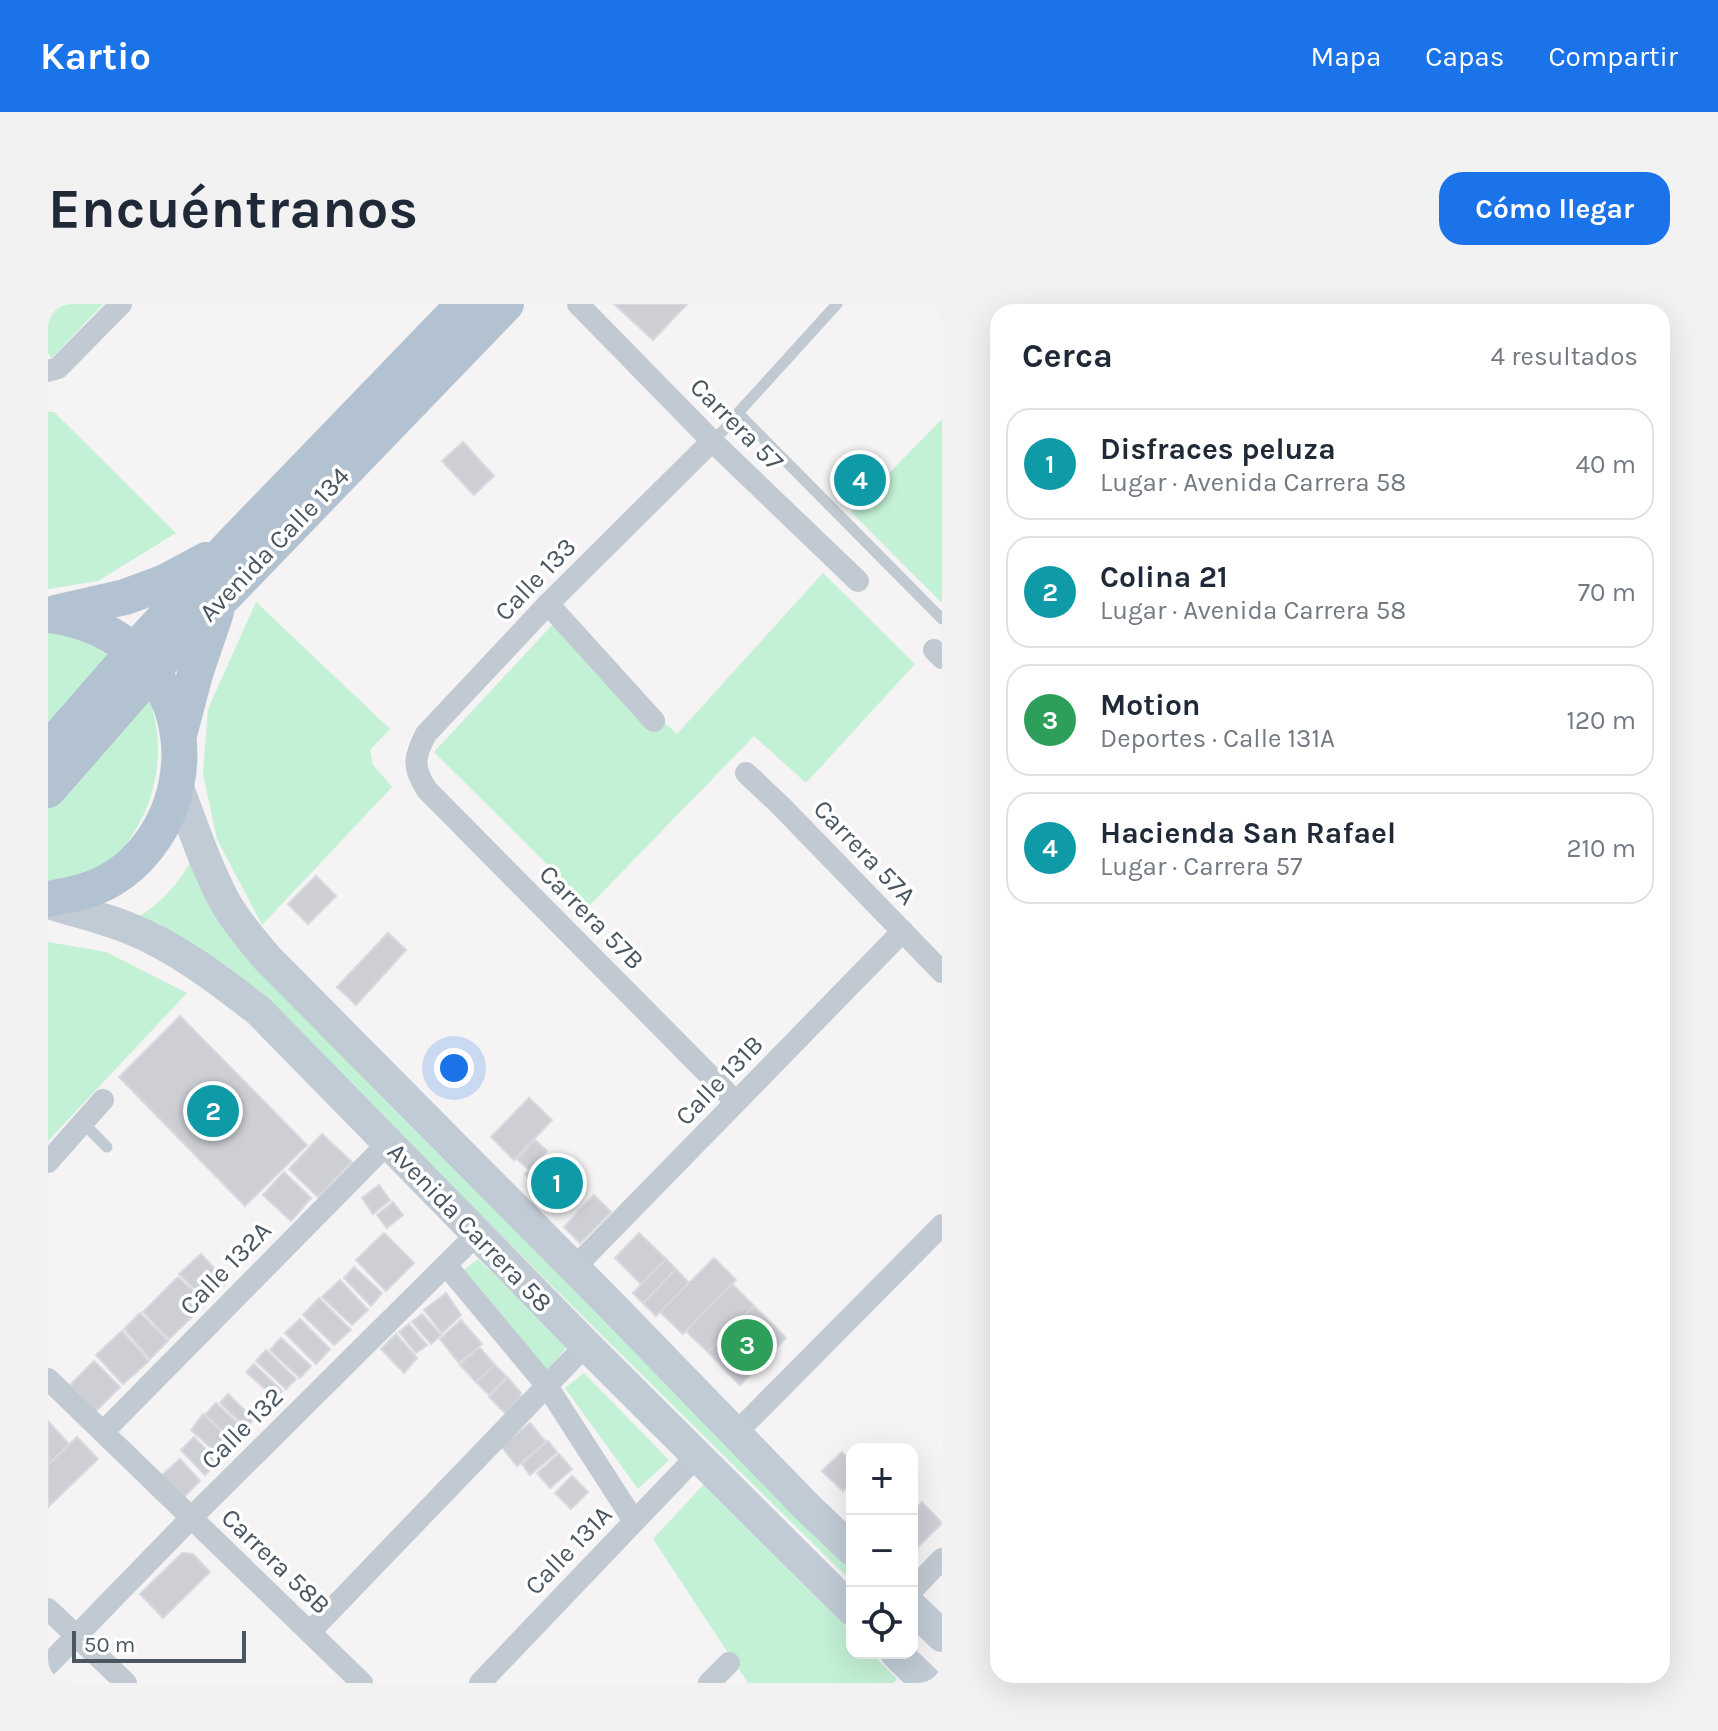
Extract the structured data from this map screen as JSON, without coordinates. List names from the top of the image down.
{
  "streets": {
    "main road": ["Avenida Calle 134", "Avenida Carrera 58"],
    "street": [
      "Carrera 57",
      "Calle 133",
      "Carrera 57A",
      "Carrera 57B",
      "Calle 131B",
      "Calle 132A",
      "Calle 132",
      "Calle 131A",
      "Carrera 58B"
    ]
  },
  "crossings": [
    ["Carrera 57", "Calle 133"],
    ["Calle 133", "Carrera 57B"],
    ["Carrera 57A", "Calle 131B"],
    ["Carrera 57B", "Calle 131B"],
    ["Calle 131B", "Avenida Carrera 58"],
    ["Avenida Carrera 58", "Calle 132A"],
    ["Avenida Carrera 58", "Calle 132"],
    ["Avenida Carrera 58", "Calle 131A"],
    ["Calle 132A", "Carrera 58B"],
    ["Calle 132", "Carrera 58B"]
  ],
  "scale_bar": "50 m",
  "page": {
    "header": "Kartio",
    "nav": ["Mapa", "Capas", "Compartir"],
    "buttons": "Cómo llegar",
    "title": "Encuéntranos",
    "heading": ["Cerca", "4 resultados"],
    "list": [
      {
        "mark": "1",
        "name": "Disfraces peluza",
        "note": "Lugar · Avenida Carrera 58",
        "value": "40 m"
      },
      {
        "mark": "2",
        "name": "Colina 21",
        "note": "Lugar · Avenida Carrera 58",
        "value": "70 m"
      },
      {
        "mark": "3",
        "name": "Motion",
        "note": "Deportes · Calle 131A",
        "value": "120 m"
      },
      {
        "mark": "4",
        "name": "Hacienda San Rafael",
        "note": "Lugar · Carrera 57",
        "value": "210 m"
      }
    ],
    "pins": [
      "4",
      "2",
      "1",
      "3"
    ],
    "map_buttons": ["+", "−"],
    "scale": "50 m"
  }
}
